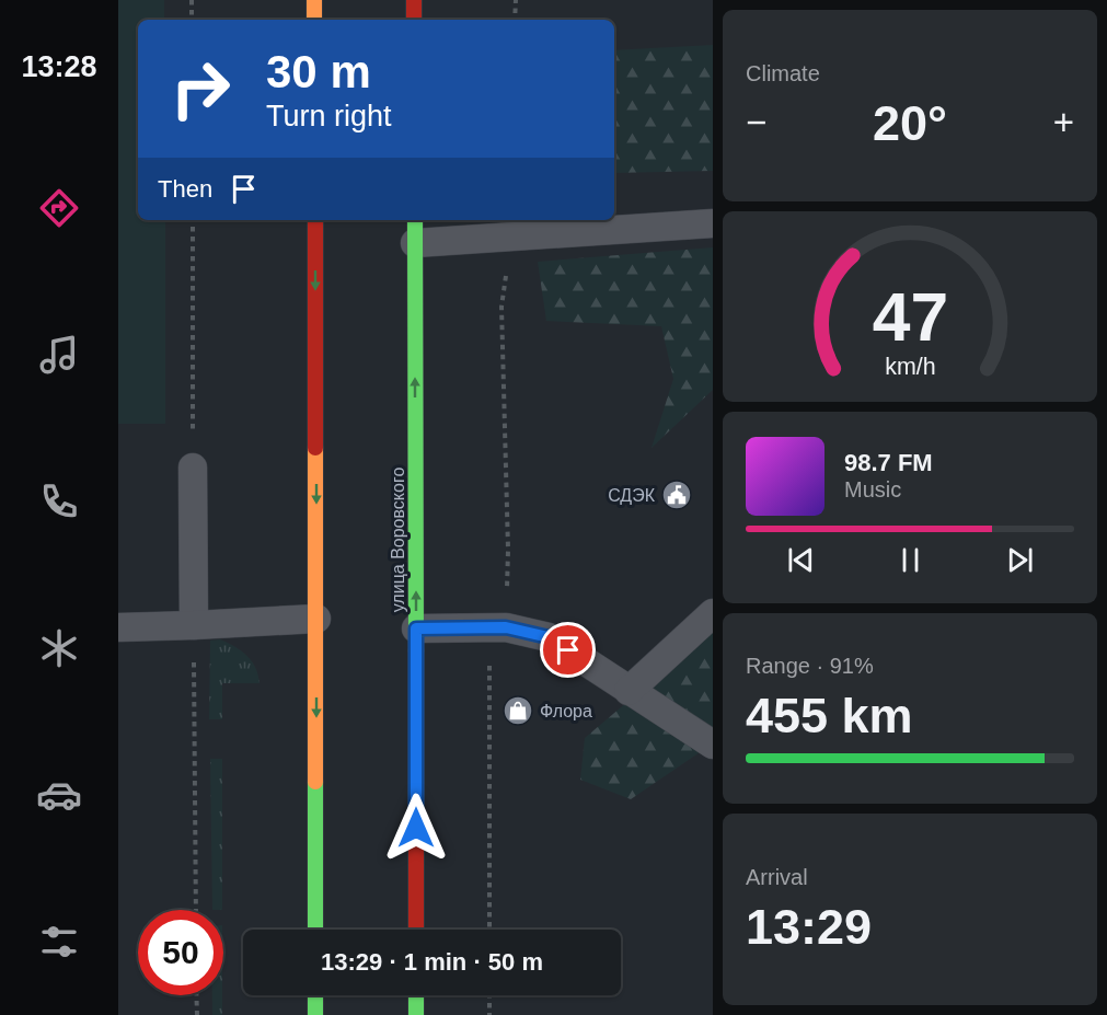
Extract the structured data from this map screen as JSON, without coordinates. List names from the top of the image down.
{
  "streets": {
    "main road": ["улица Воровского"]
  },
  "places": {
    "public building": ["СДЭК"],
    "shop": ["Флора"]
  },
  "page": {
    "tabs": "13:28",
    "tile": [
      "Climate",
      ["Range · 91%", "455 km"],
      ["Arrival", "13:29"]
    ],
    "turn": ["30 m", "Turn right"],
    "heat": ["−", "20°", "+"],
    "then": "Then",
    "song": ["98.7 FM", "Music"],
    "limit": "50",
    "trip": "13:29 · 1 min · 50 m",
    "gauge": ["47", "km/h"]
  }
}
